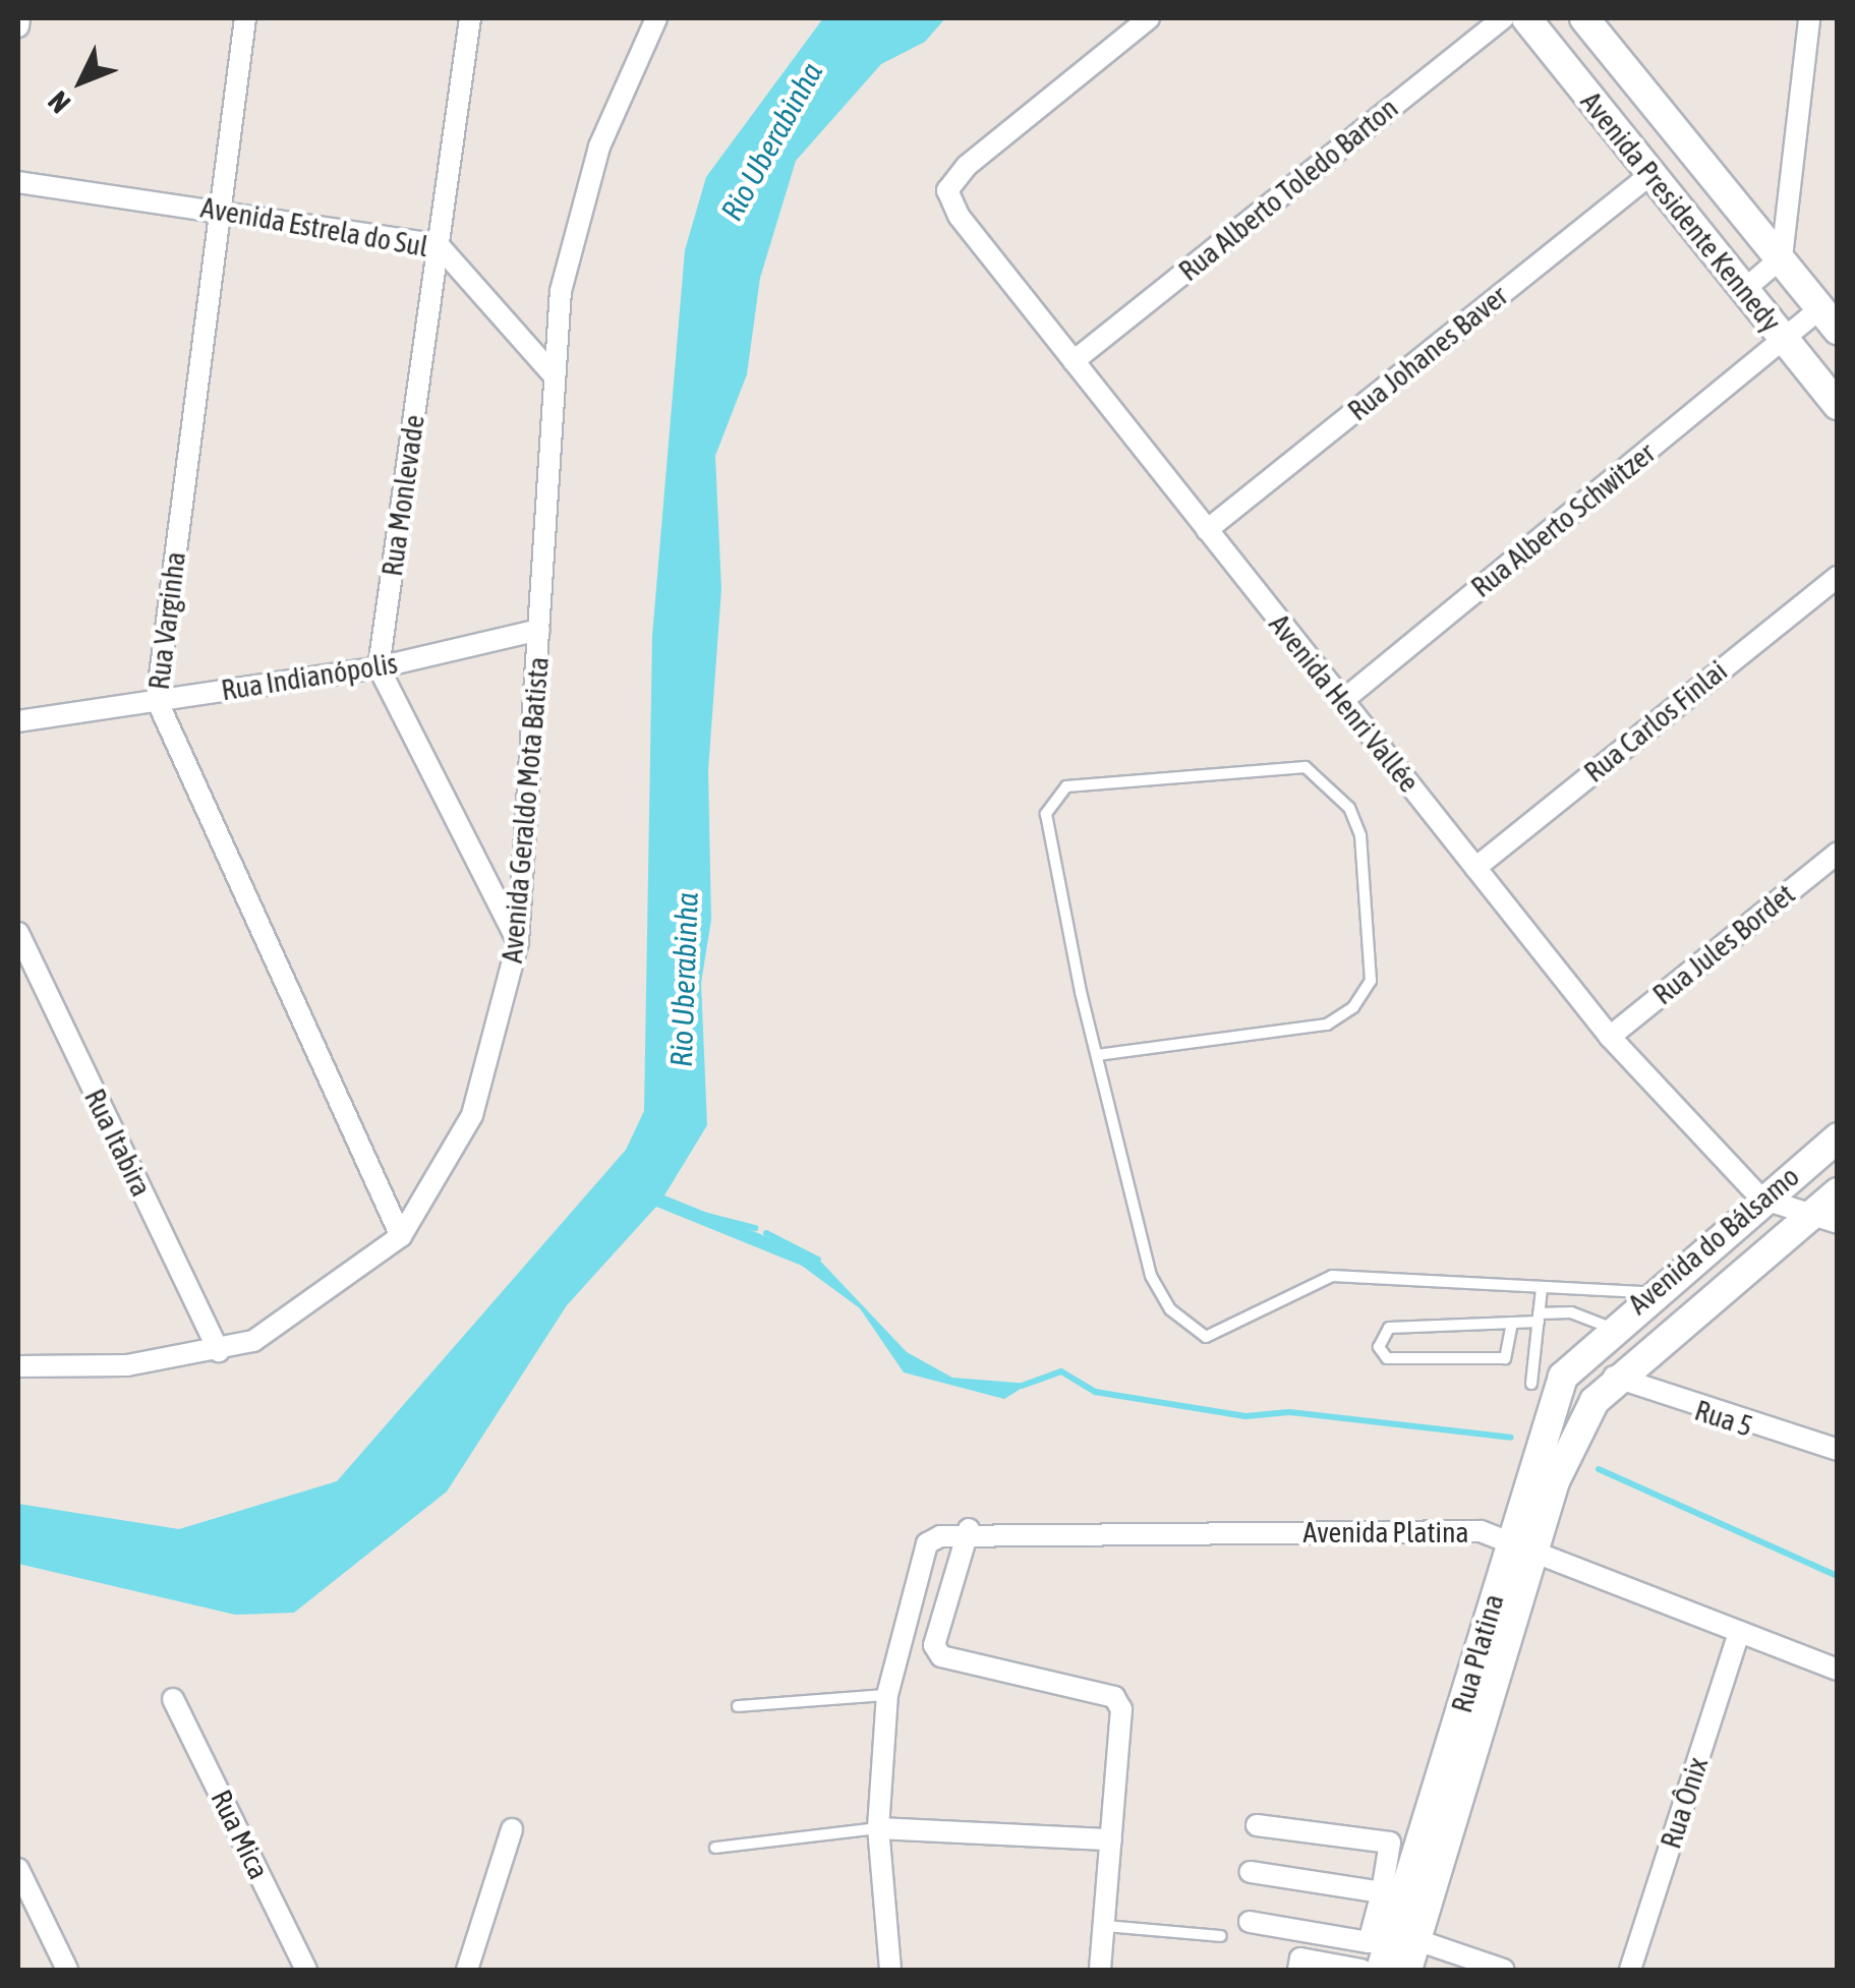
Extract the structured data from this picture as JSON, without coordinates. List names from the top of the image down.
{
  "streets": {
    "street": [
      "Rua Alberto Toledo Barton",
      "Avenida Presidente Kennedy",
      "Avenida Estrela do Sul",
      "Rua Johanes Baver",
      "Rua Monlevade",
      "Rua Alberto Schwitzer",
      "Rua Varginha",
      "Rua Indianópolis",
      "Avenida Henri Vallée",
      "Rua Carlos Finlai",
      "Avenida Geraldo Mota Batista",
      "Rua Jules Bordet",
      "Rua Itabira",
      "Avenida do Bálsamo",
      "Rua 5",
      "Avenida Platina",
      "Rua Platina",
      "Rua Ônix",
      "Rua Mica"
    ]
  },
  "crossings": [
    ["Rua Alberto Toledo Barton", "Avenida Henri Vallée"],
    ["Avenida Presidente Kennedy", "Rua Johanes Baver"],
    ["Avenida Presidente Kennedy", "Rua Alberto Schwitzer"],
    ["Avenida Estrela do Sul", "Rua Monlevade"],
    ["Avenida Estrela do Sul", "Rua Varginha"],
    ["Avenida Estrela do Sul", "Avenida Geraldo Mota Batista"],
    ["Rua Johanes Baver", "Avenida Henri Vallée"],
    ["Rua Monlevade", "Rua Indianópolis"],
    ["Rua Alberto Schwitzer", "Avenida Henri Vallée"],
    ["Rua Varginha", "Rua Indianópolis"],
    ["Rua Varginha", "Avenida Geraldo Mota Batista"],
    ["Rua Indianópolis", "Avenida Geraldo Mota Batista"],
    ["Avenida Henri Vallée", "Rua Carlos Finlai"],
    ["Avenida Henri Vallée", "Rua Jules Bordet"],
    ["Avenida Henri Vallée", "Avenida do Bálsamo"],
    ["Avenida Geraldo Mota Batista", "Rua Itabira"],
    ["Avenida do Bálsamo", "Rua 5"],
    ["Avenida do Bálsamo", "Rua Platina"],
    ["Rua 5", "Rua Platina"],
    ["Avenida Platina", "Rua Platina"],
    ["Avenida Platina", "Rua Ônix"]
  ],
  "water": ["Rio Uberabinha"],
  "north": "bottom left"
}
